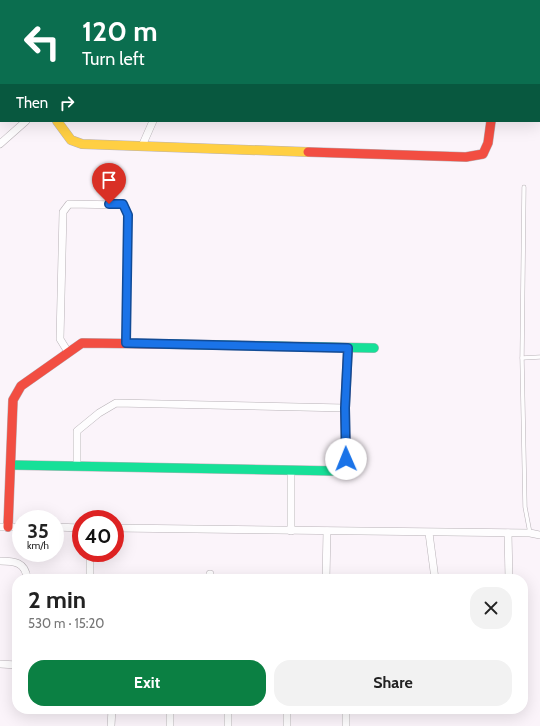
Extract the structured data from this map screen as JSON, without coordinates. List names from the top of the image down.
{
  "page": {
    "turn": ["120 m", "Turn left"],
    "then": "Then",
    "speed": "35 km/h",
    "limit": "40",
    "heading": ["2 min", "530 m · 15:20"],
    "buttons": ["Exit", "Share"]
  }
}
